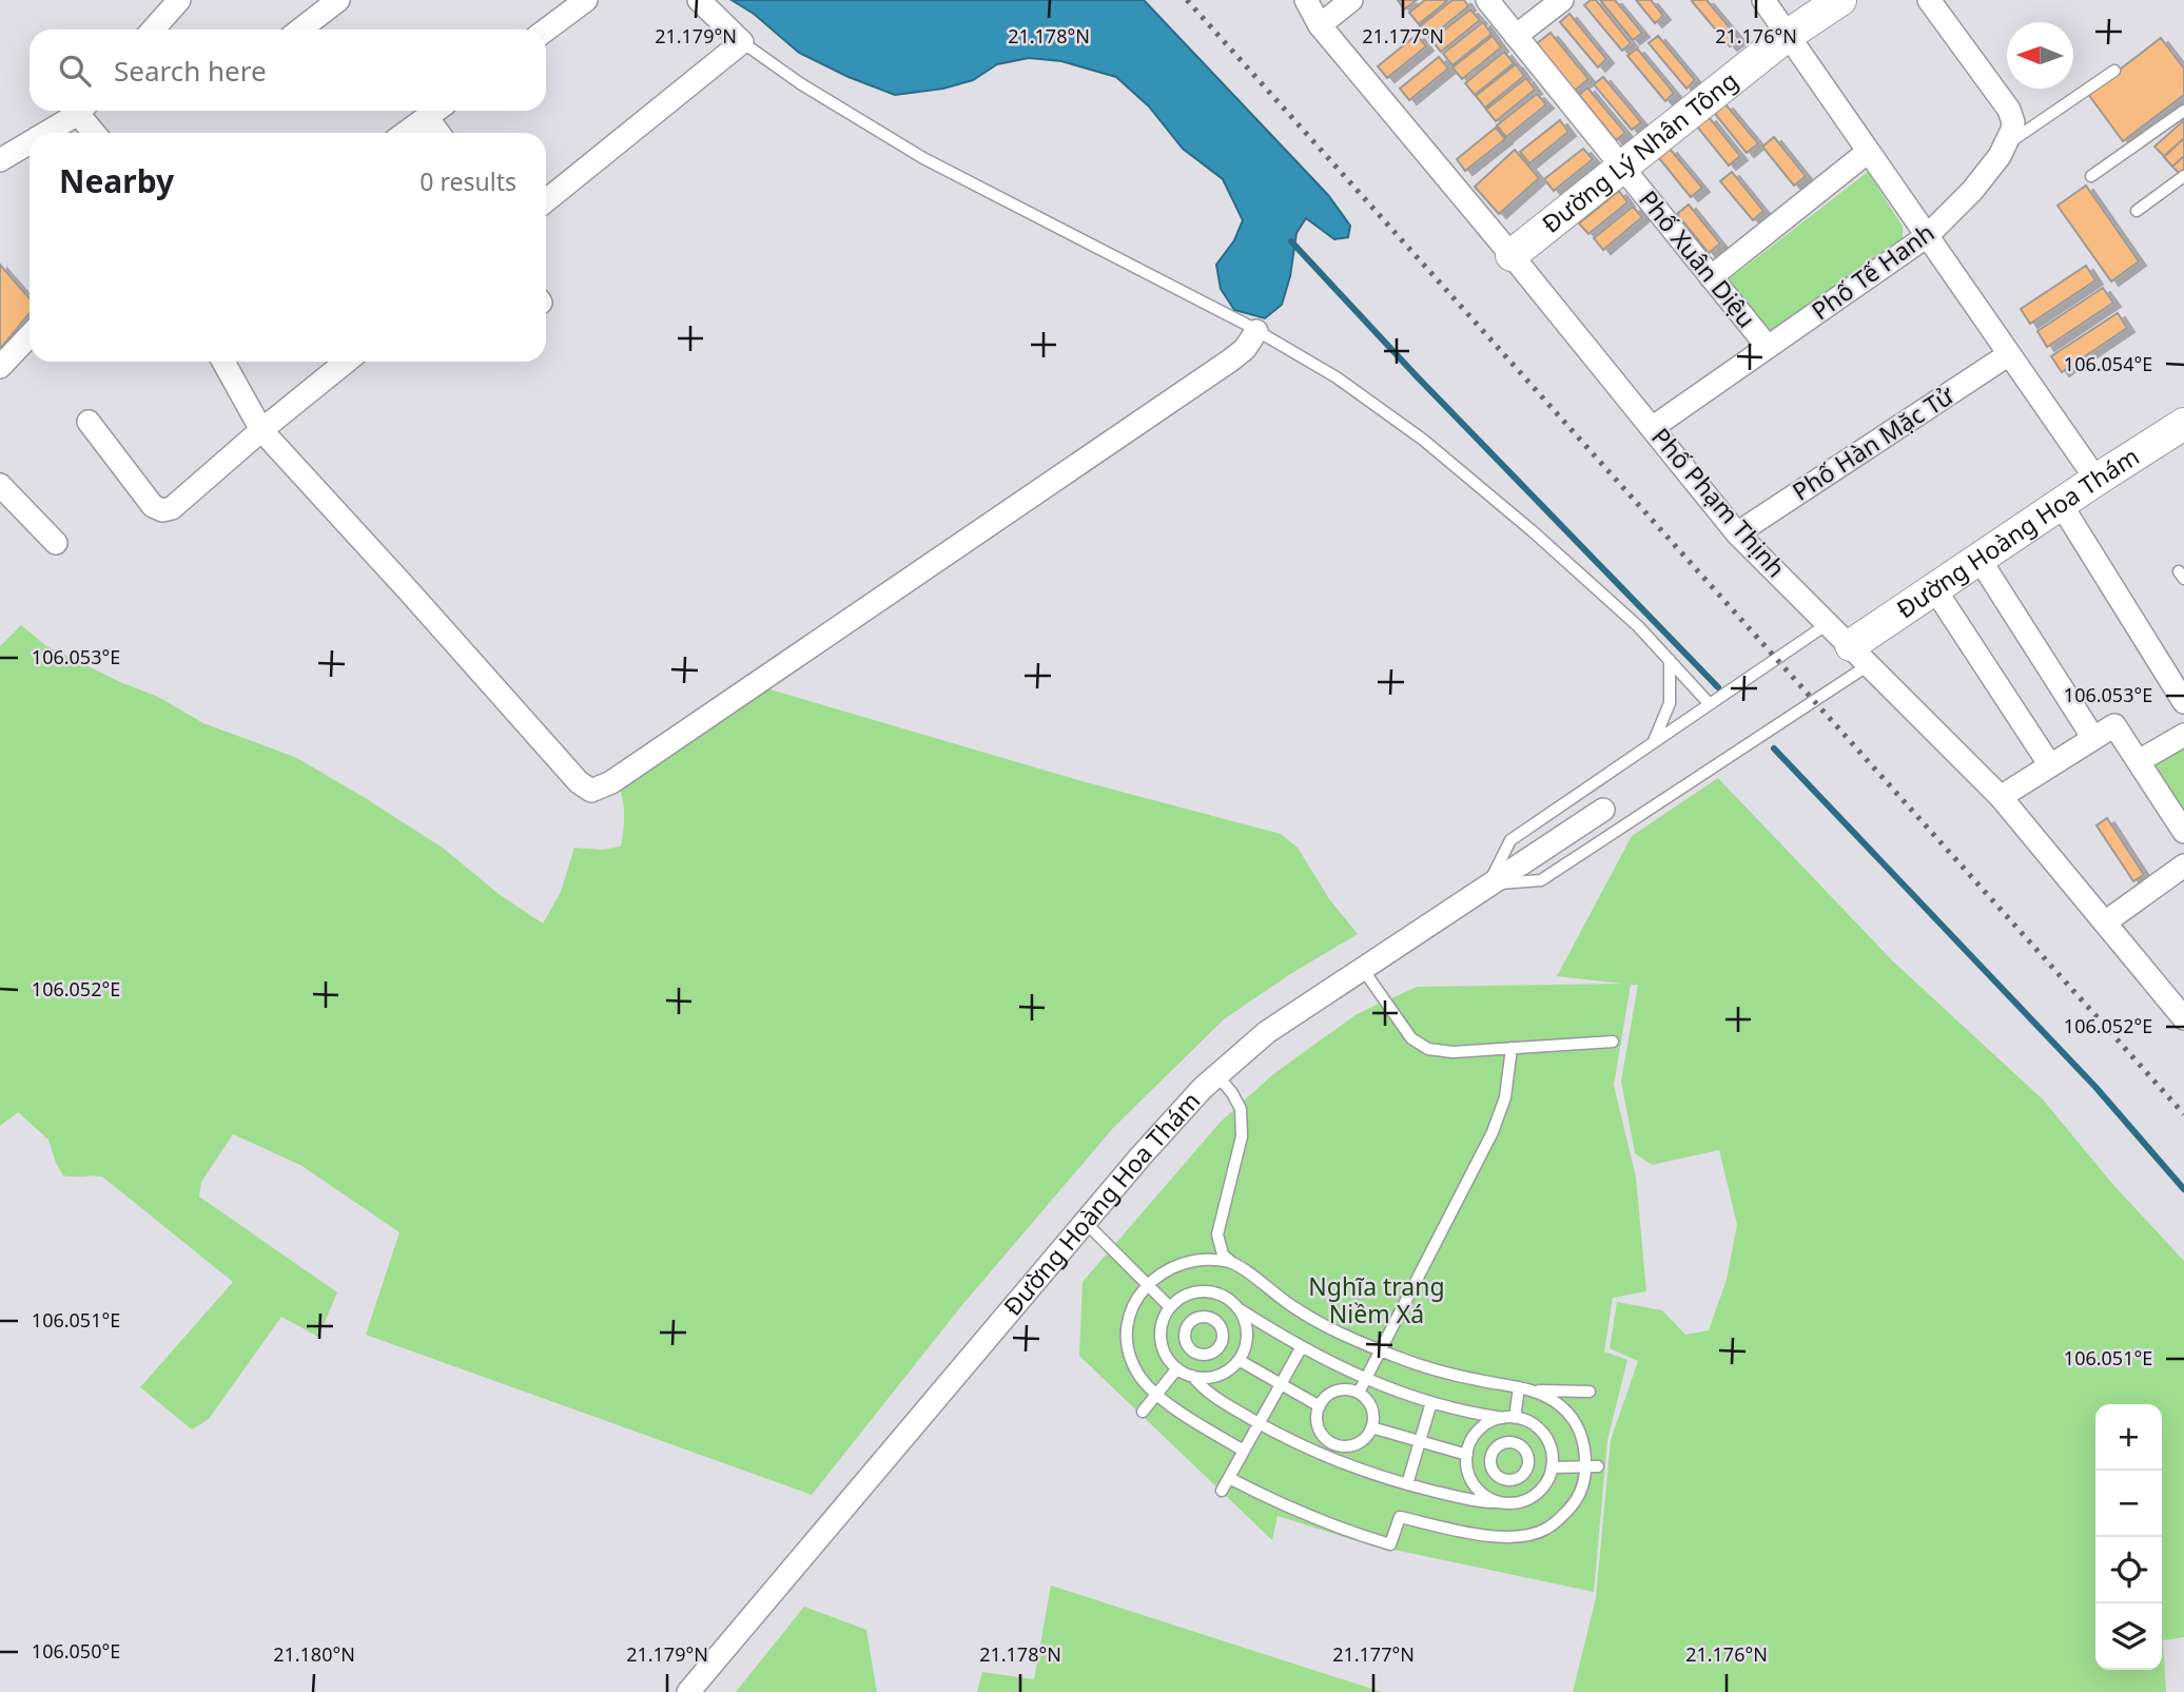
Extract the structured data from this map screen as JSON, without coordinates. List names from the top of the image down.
{
  "streets": {
    "street": [
      "Đường Lý Nhân Tông",
      "Phố Xuân Diệu",
      "Phố Tế Hanh",
      "Phố Hàn Mặc Tử",
      "Phố Phạm Thịnh",
      "Đường Hoàng Hoa Thám"
    ]
  },
  "crossings": [
    ["Đường Lý Nhân Tông", "Phố Xuân Diệu"],
    ["Đường Lý Nhân Tông", "Phố Phạm Thịnh"],
    ["Phố Xuân Diệu", "Phố Tế Hanh"],
    ["Phố Tế Hanh", "Phố Phạm Thịnh"],
    ["Phố Hàn Mặc Tử", "Phố Phạm Thịnh"],
    ["Phố Phạm Thịnh", "Đường Hoàng Hoa Thám"]
  ],
  "parks": ["Nghĩa trang Niềm Xá"],
  "north": "left",
  "page": {
    "search": "Search here",
    "heading": ["Nearby", "0 results"],
    "map_buttons": ["+", "−"]
  },
  "coordinates": [
    "21.179°N",
    "21.178°N",
    "21.177°N",
    "21.176°N",
    "106.054°E",
    "106.053°E",
    "106.052°E",
    "106.051°E",
    "106.050°E",
    "21.180°N"
  ]
}
